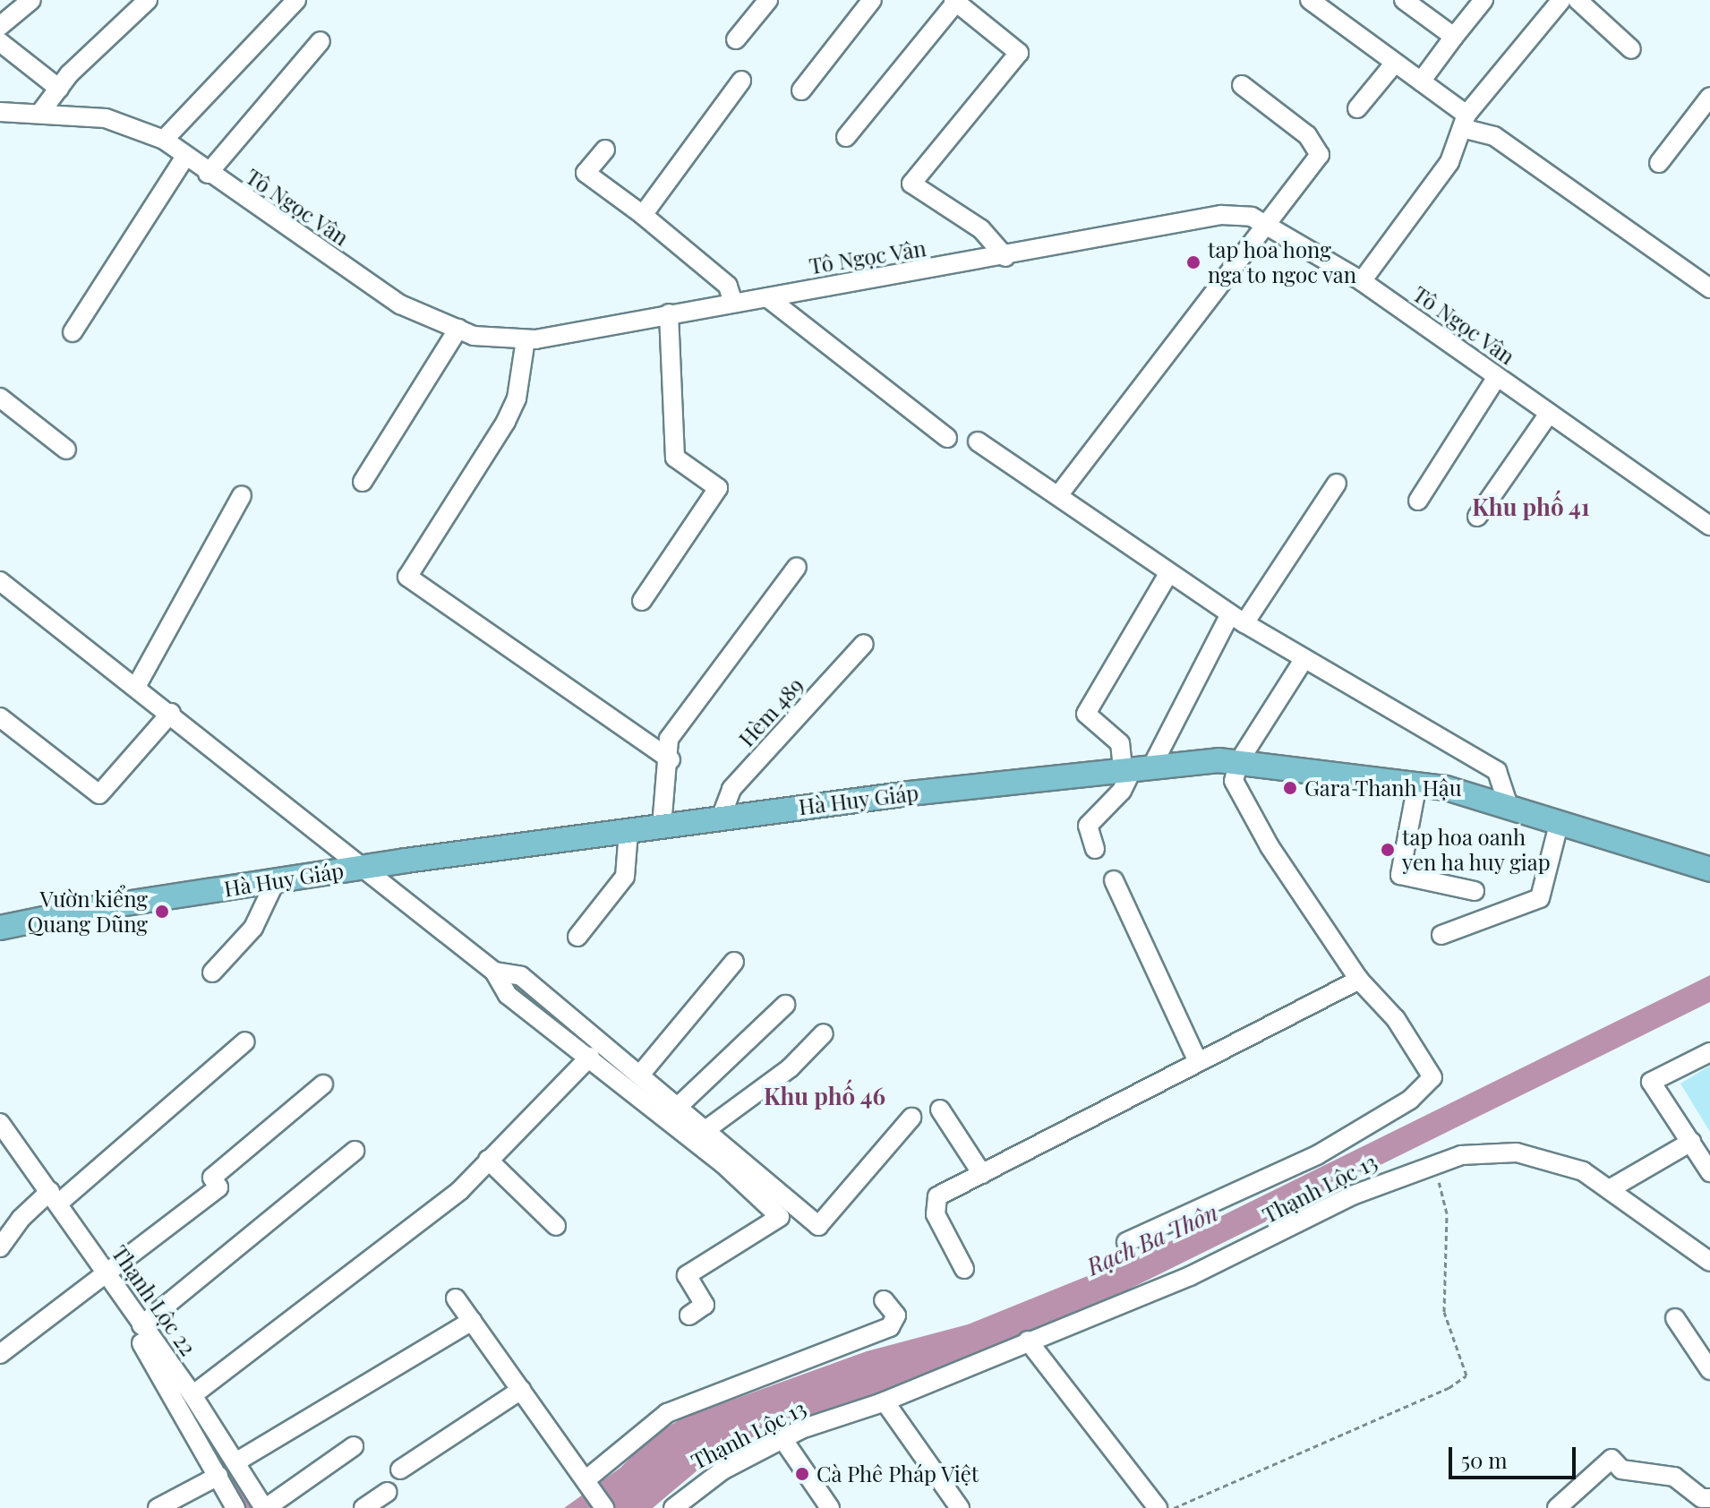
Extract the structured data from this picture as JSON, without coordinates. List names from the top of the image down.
{
  "streets": {
    "main road": ["Hà Huy Giáp"],
    "street": [
      "Tô Ngọc Vân",
      "Hèm 489",
      "Thạnh Lộc 13",
      "Thạnh Lộc 22"
    ]
  },
  "crossings": [
    ["Hèm 489", "Hà Huy Giáp"]
  ],
  "districts": ["Khu phố 41", "Khu phố 46"],
  "water": ["Rạch Ba Thôn"],
  "places": [
    "tap hoa hong nga to ngoc van",
    "Gara Thanh Hậu",
    "tap hoa oanh yen ha huy giap",
    "Vườn kiểng Quang Dũng",
    "Cà Phê Pháp Việt"
  ],
  "scale_bar": "50 m"
}
